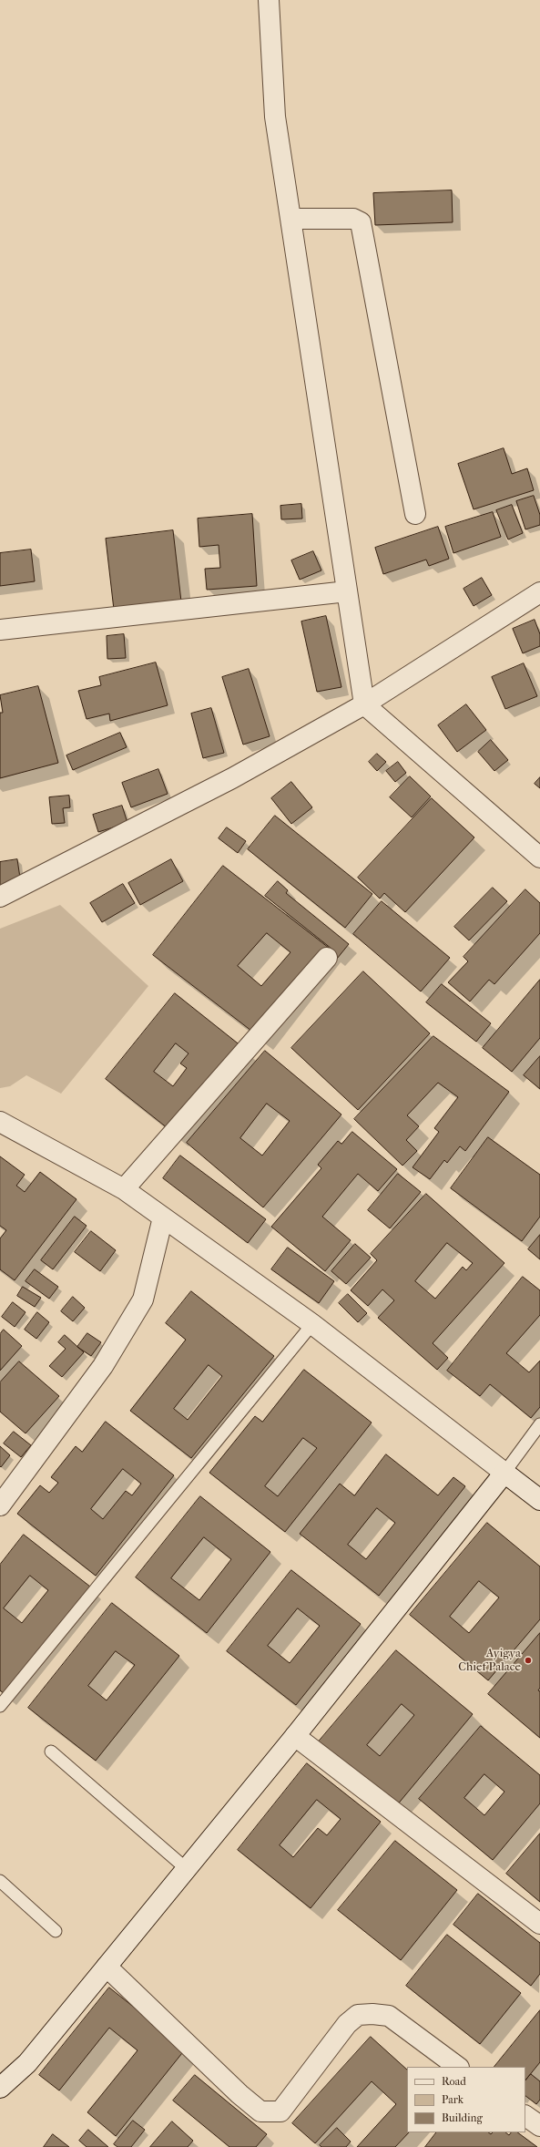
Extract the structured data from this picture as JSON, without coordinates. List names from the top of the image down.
{
  "places": ["Ayigya Chief Palace"],
  "legend": ["Road", "Park", "Building"]
}
